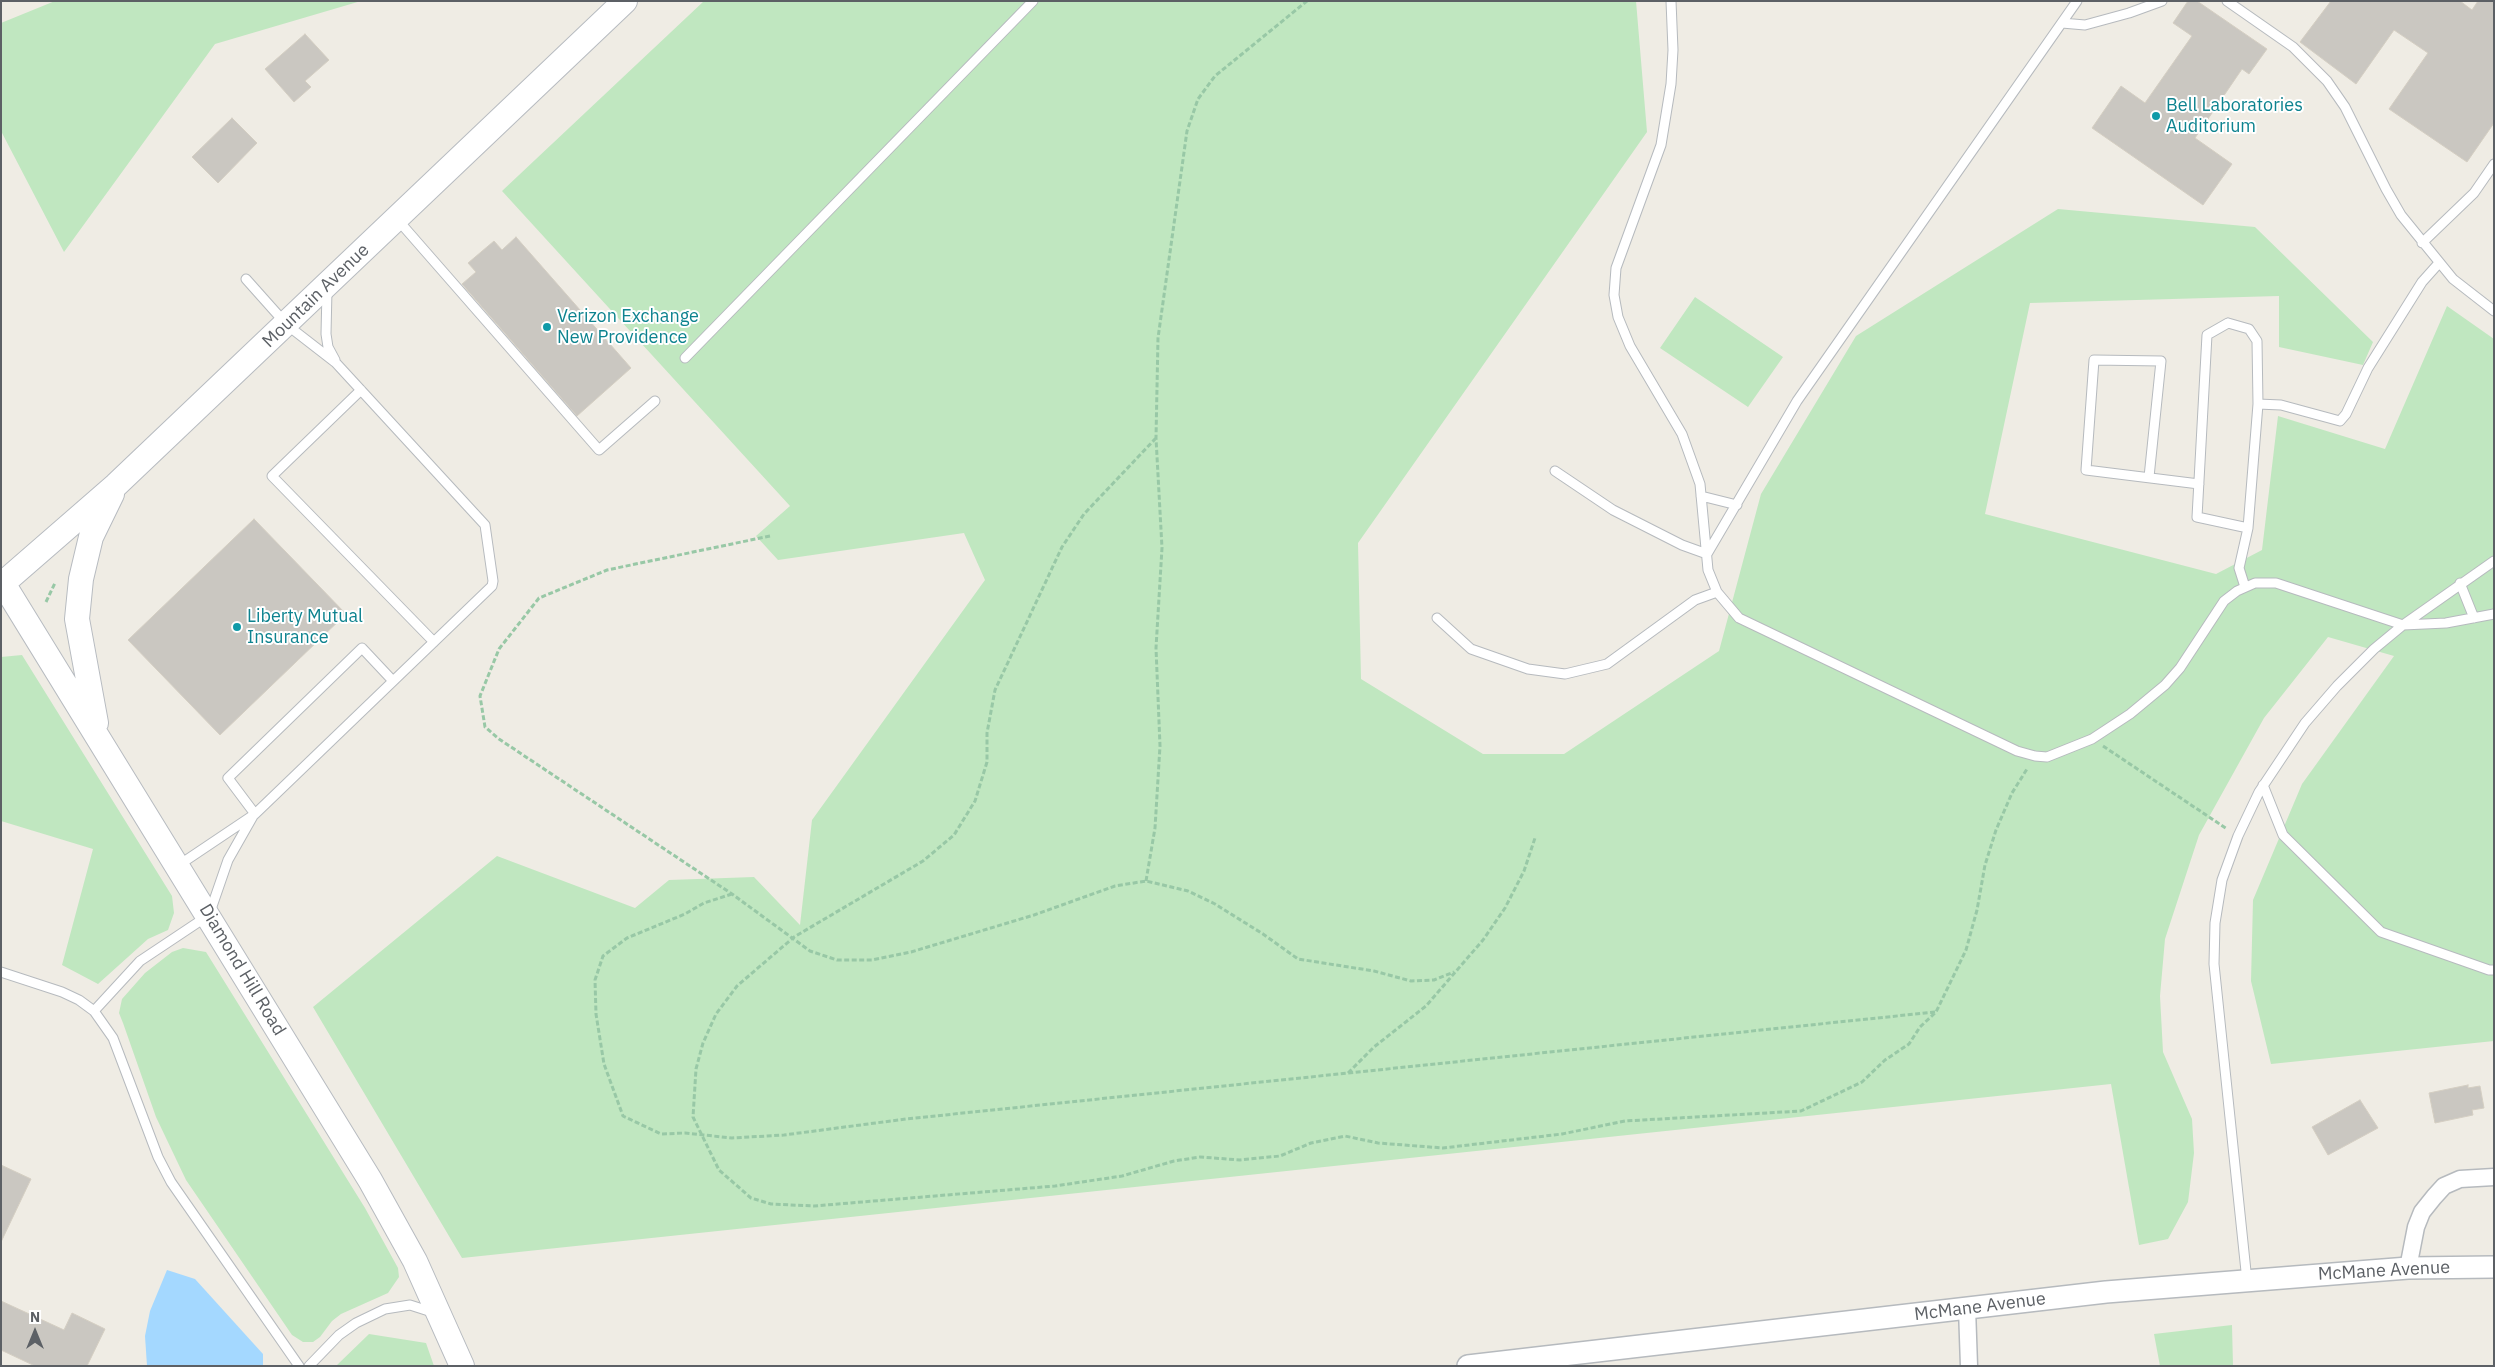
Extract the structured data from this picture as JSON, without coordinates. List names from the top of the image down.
{
  "streets": {
    "main road": ["Mountain Avenue", "Diamond Hill Road"],
    "street": ["McMane Avenue"]
  },
  "crossings": [
    ["Mountain Avenue", "Diamond Hill Road"]
  ],
  "places": ["Bell Laboratories Auditorium", "Verizon Exchange New Providence", "Liberty Mutual Insurance"],
  "north": "top"
}
